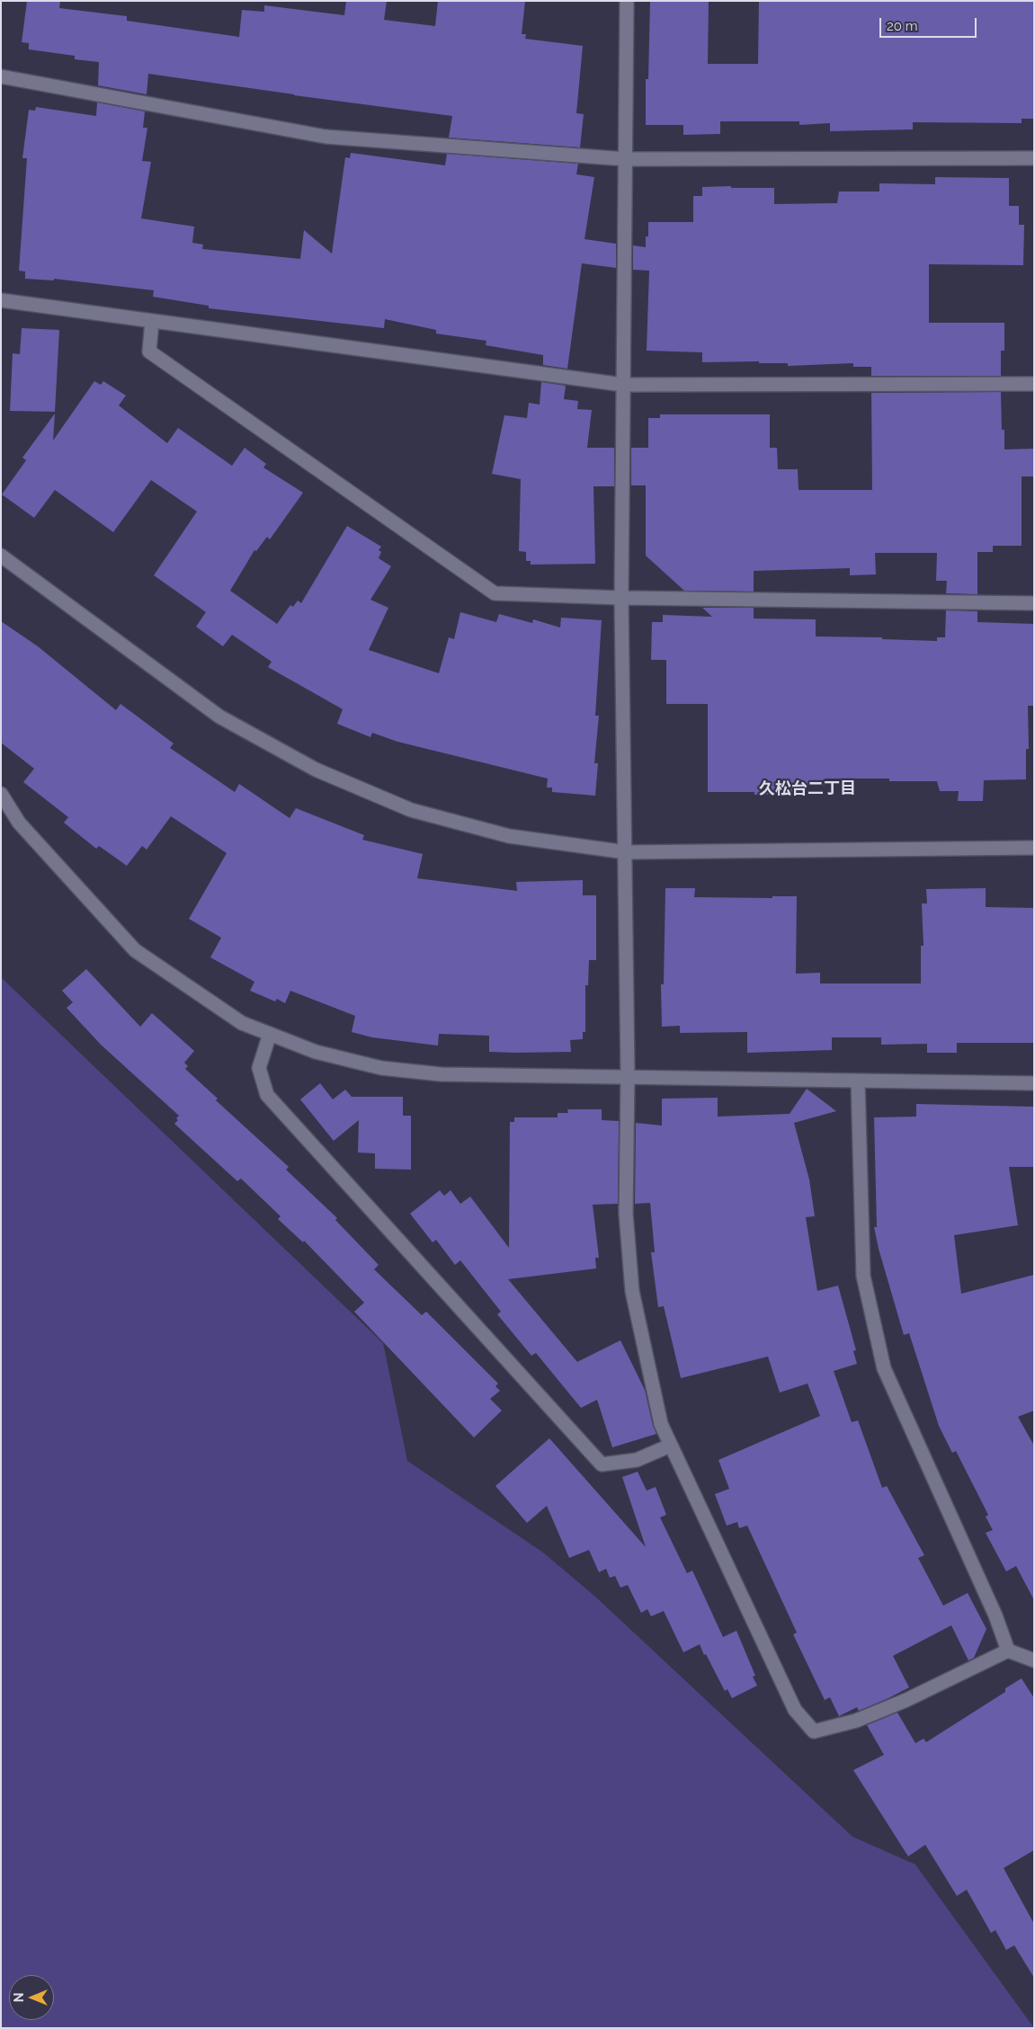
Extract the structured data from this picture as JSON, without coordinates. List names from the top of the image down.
{
  "districts": ["久松台二丁目"],
  "scale_bar": "20 m",
  "north": "left"
}
